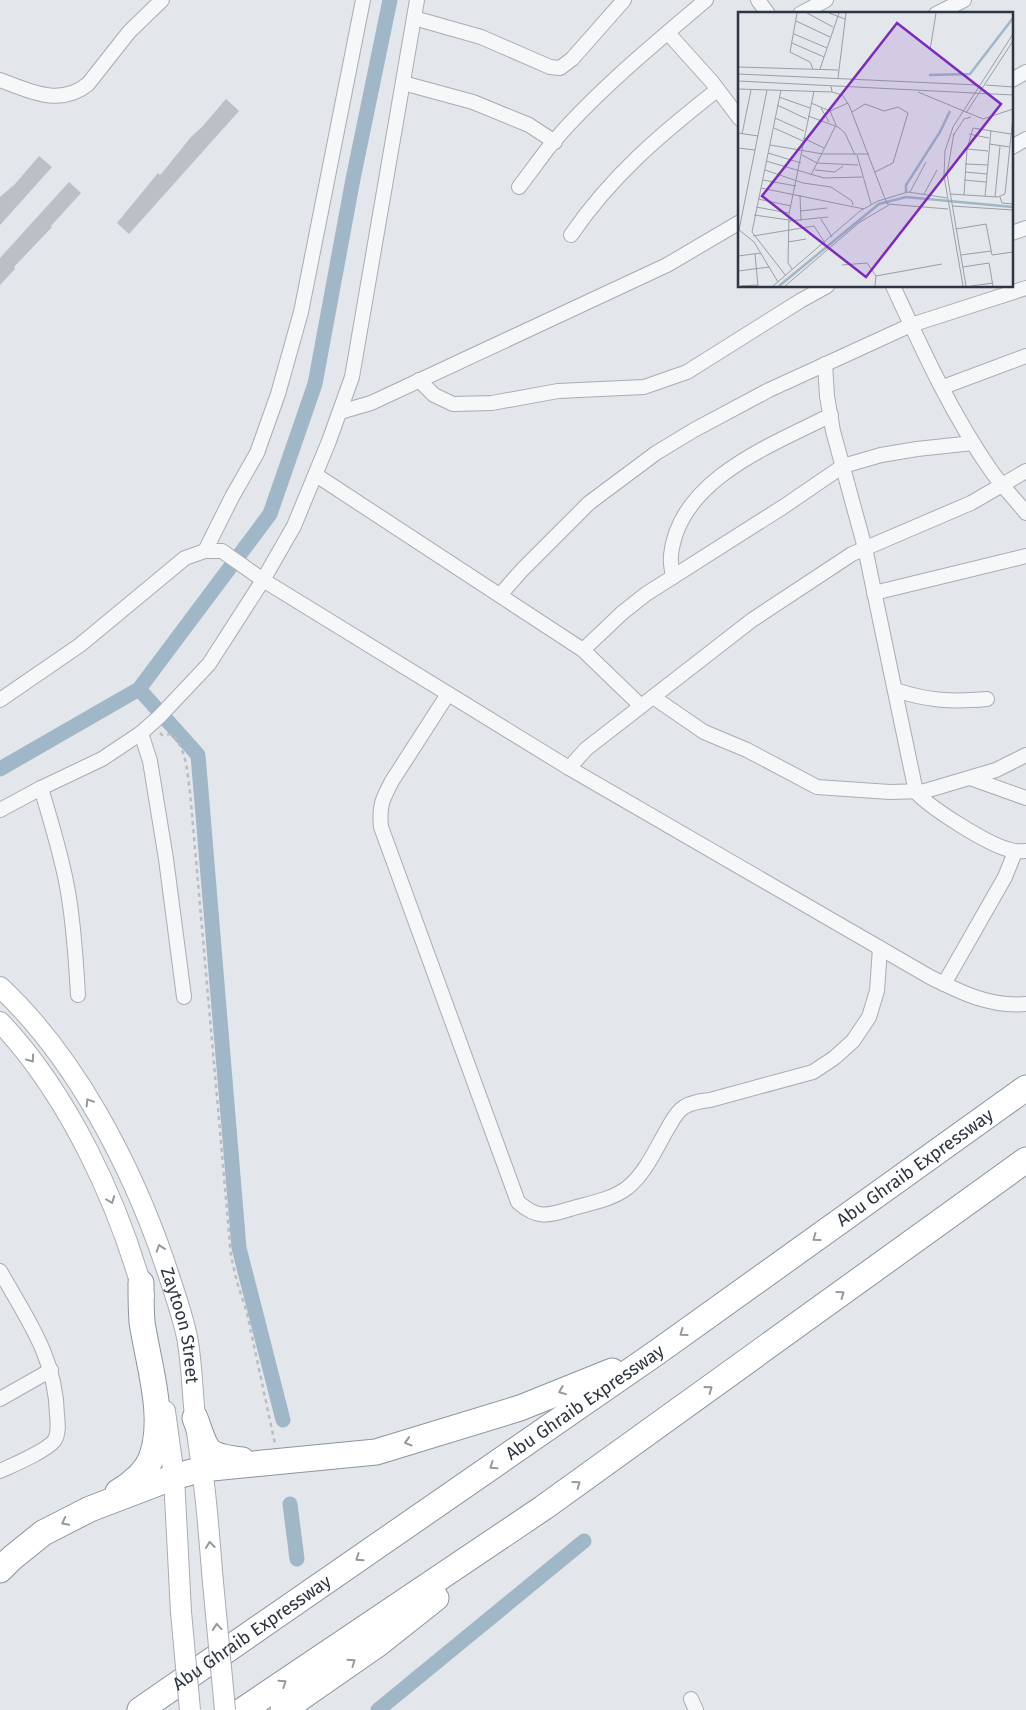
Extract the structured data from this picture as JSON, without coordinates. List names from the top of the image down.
{
  "streets": {
    "highway": ["Abu Ghraib Expressway"],
    "main road": ["Zaytoon Street"]
  }
}
